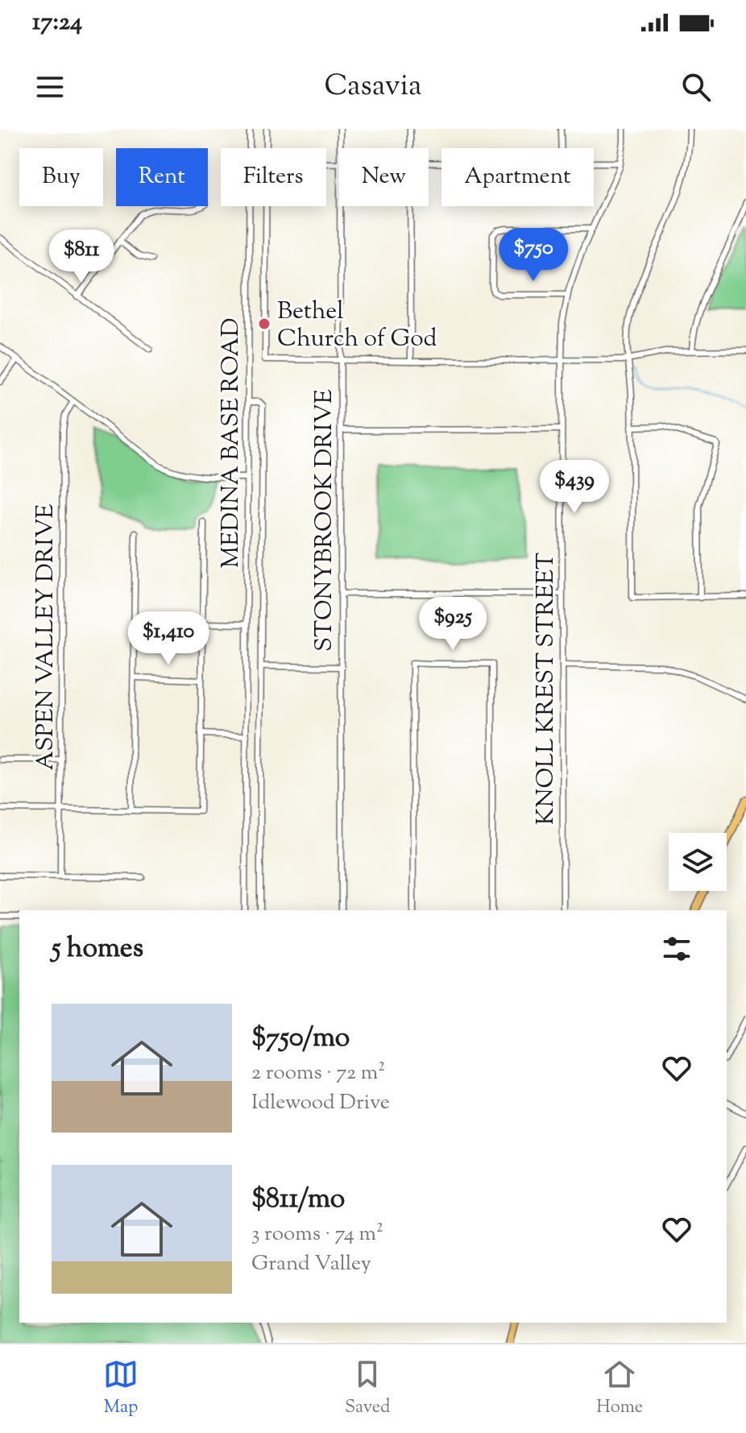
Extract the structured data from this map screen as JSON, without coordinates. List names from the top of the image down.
{
  "streets": {
    "street": [
      "MEDINA BASE ROAD",
      "STONYBROOK DRIVE",
      "ASPEN VALLEY DRIVE",
      "KNOLL KREST STREET"
    ]
  },
  "places": ["Bethel Church of God"],
  "page": {
    "status": "17:24",
    "header": "Casavia",
    "chip": [
      "Buy",
      "Rent",
      "Filters",
      "New",
      "Apartment"
    ],
    "price": [
      "$750",
      "$811",
      "$439",
      "$925",
      "$1,410"
    ],
    "heading": "5 homes",
    "list": [
      {
        "name": "$750/mo",
        "note": "2 rooms · 72 m² · Idlewood Drive"
      },
      {
        "name": "$811/mo",
        "note": "3 rooms · 74 m² · Grand Valley"
      }
    ],
    "tabs": ["Map", "Saved", "Home"]
  }
}
